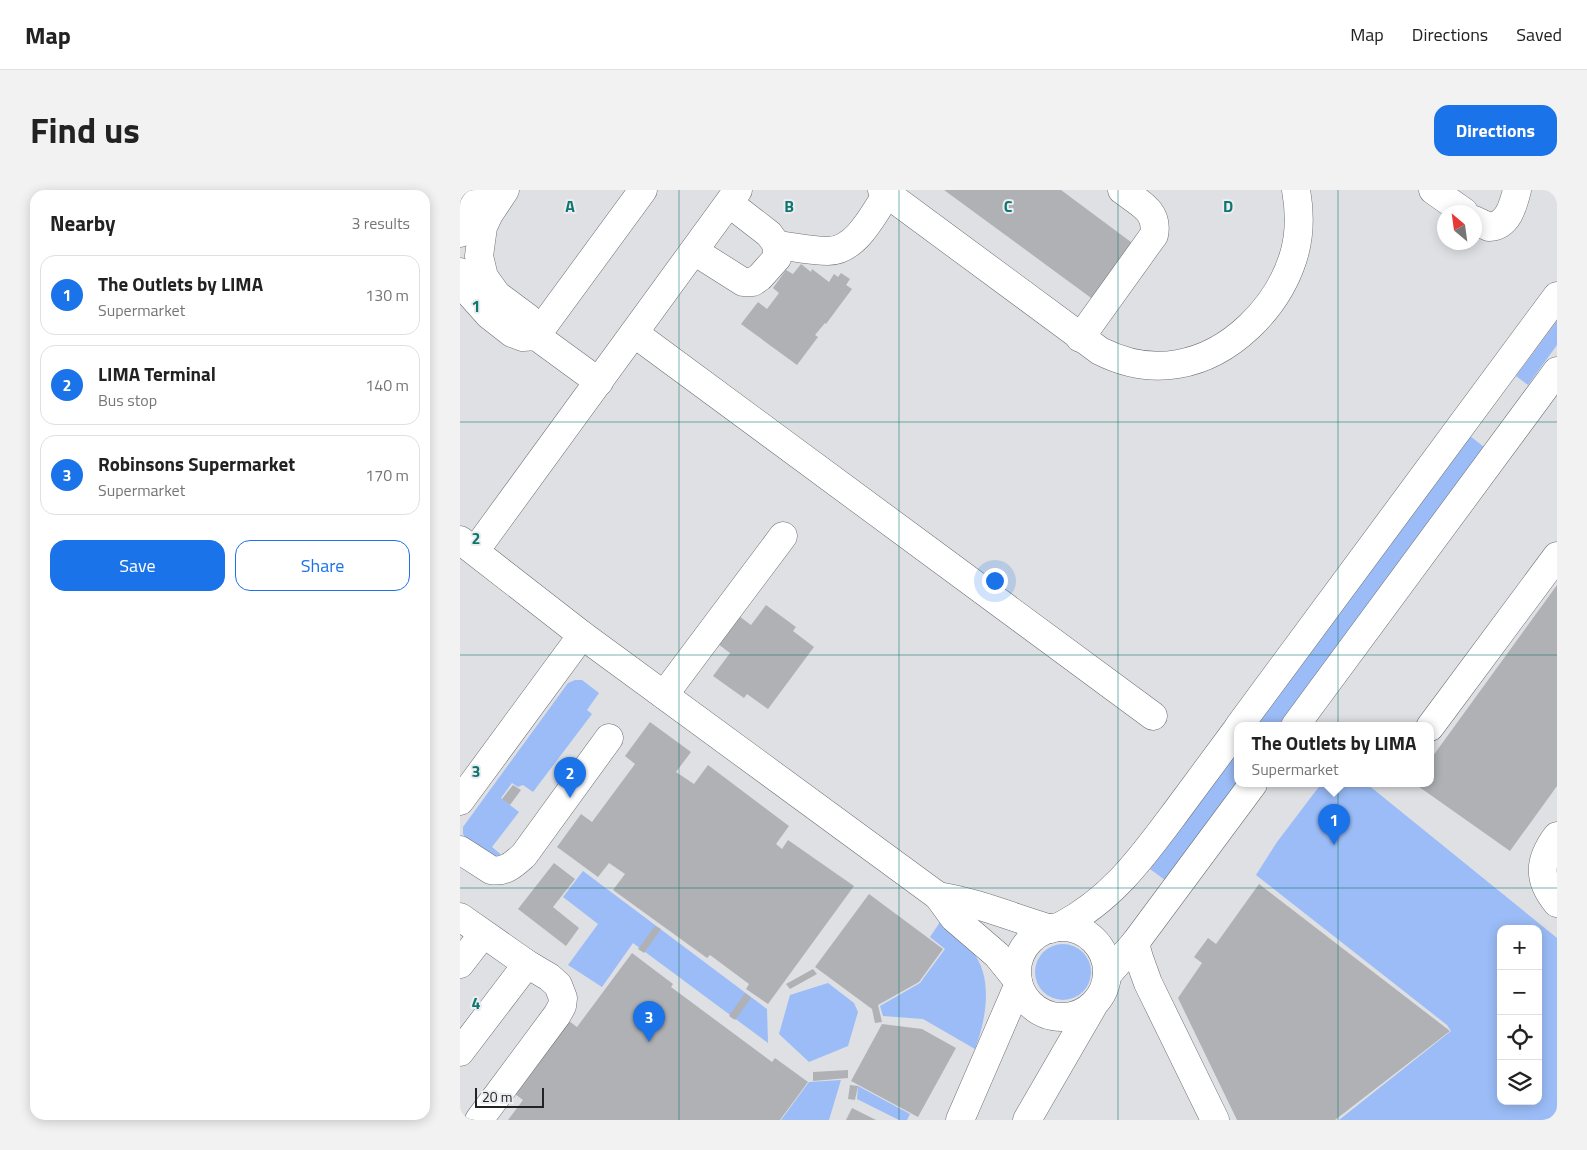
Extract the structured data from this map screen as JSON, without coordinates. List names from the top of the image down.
{
  "scale_bar": "20 m",
  "north": "top left",
  "page": {
    "header": "Map",
    "nav": ["Map", "Directions", "Saved"],
    "title": "Find us",
    "buttons": [
      "Directions",
      ["Save", "Share"]
    ],
    "heading": ["Nearby", "3 results"],
    "list": [
      {
        "mark": "1",
        "name": "The Outlets by LIMA",
        "note": "Supermarket",
        "value": "130 m"
      },
      {
        "mark": "2",
        "name": "LIMA Terminal",
        "note": "Bus stop",
        "value": "140 m"
      },
      {
        "mark": "3",
        "name": "Robinsons Supermarket",
        "note": "Supermarket",
        "value": "170 m"
      }
    ],
    "popup": ["The Outlets by LIMA", "Supermarket"],
    "pins": ["2", "1", "3"],
    "map_buttons": ["+", "−"],
    "scale": "20 m"
  },
  "grid": {
    "columns": [
      "A",
      "B",
      "C",
      "D"
    ],
    "rows": [
      "1",
      "2",
      "3",
      "4"
    ]
  }
}
